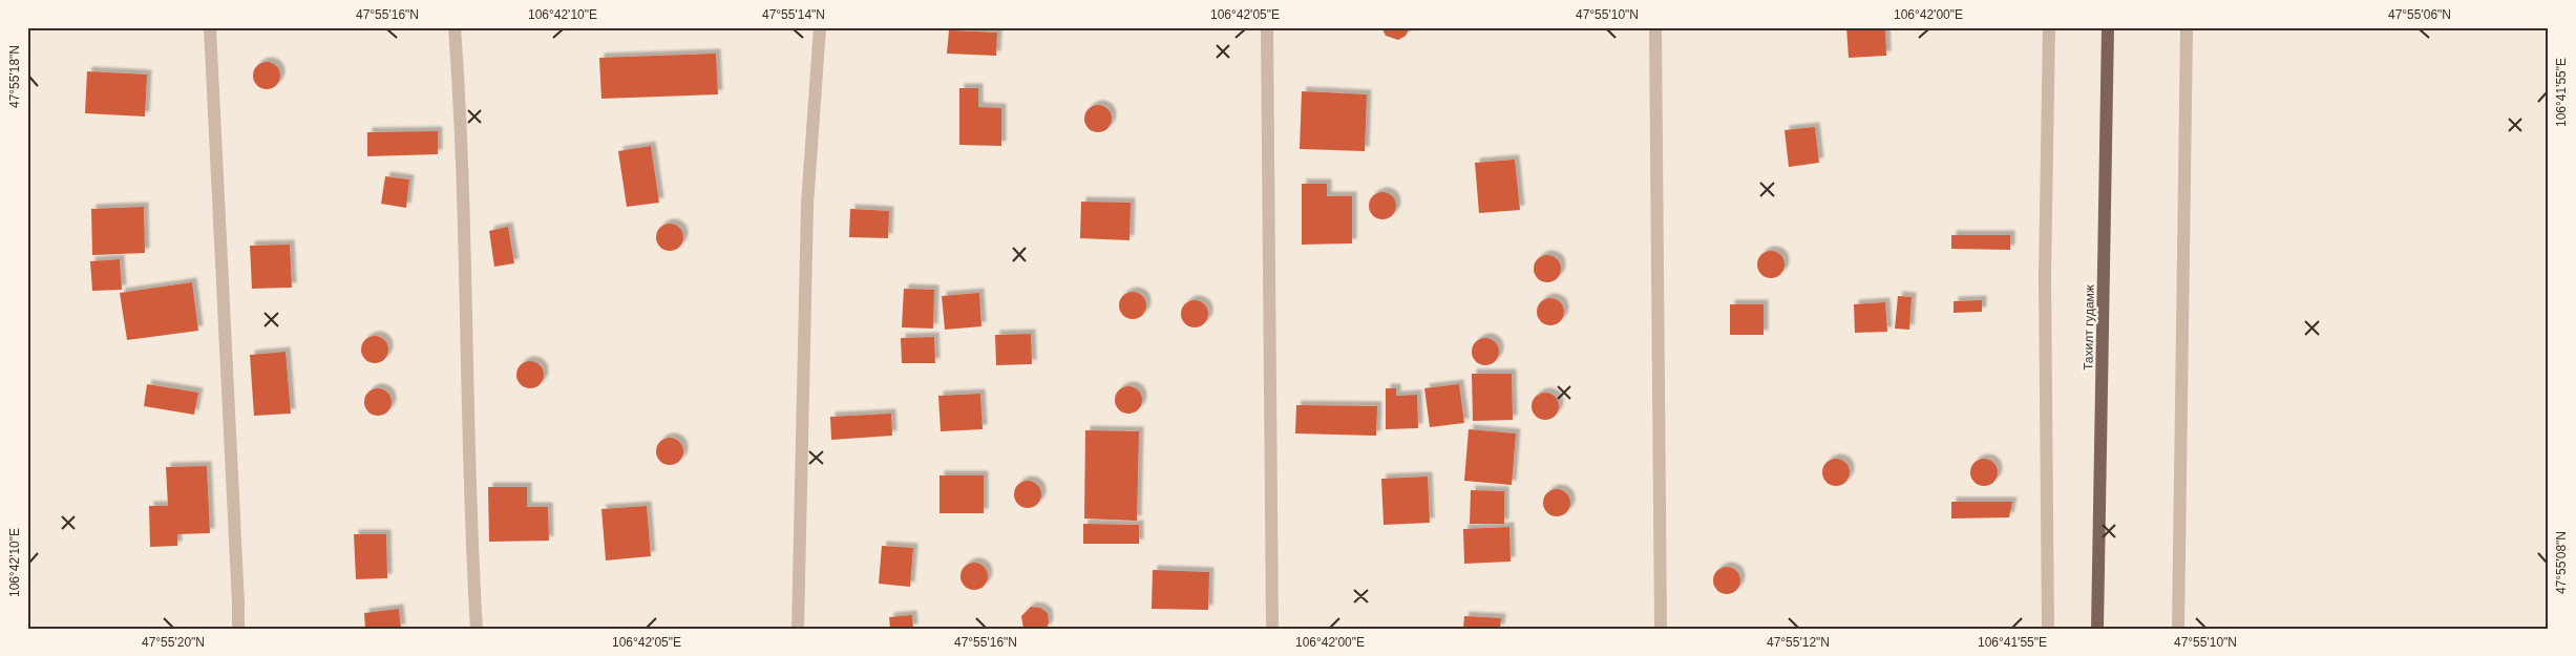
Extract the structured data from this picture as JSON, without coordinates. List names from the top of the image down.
{
  "streets": {
    "main road": ["Тахилт гудамж"]
  },
  "coordinates": [
    "47°55'16\"N",
    "106°42'10\"E",
    "47°55'14\"N",
    "106°42'05\"E",
    "47°55'10\"N",
    "106°42'00\"E",
    "47°55'06\"N",
    "47°55'18\"N",
    "106°41'55\"E",
    "47°55'08\"N",
    "47°55'20\"N",
    "47°55'12\"N"
  ]
}
